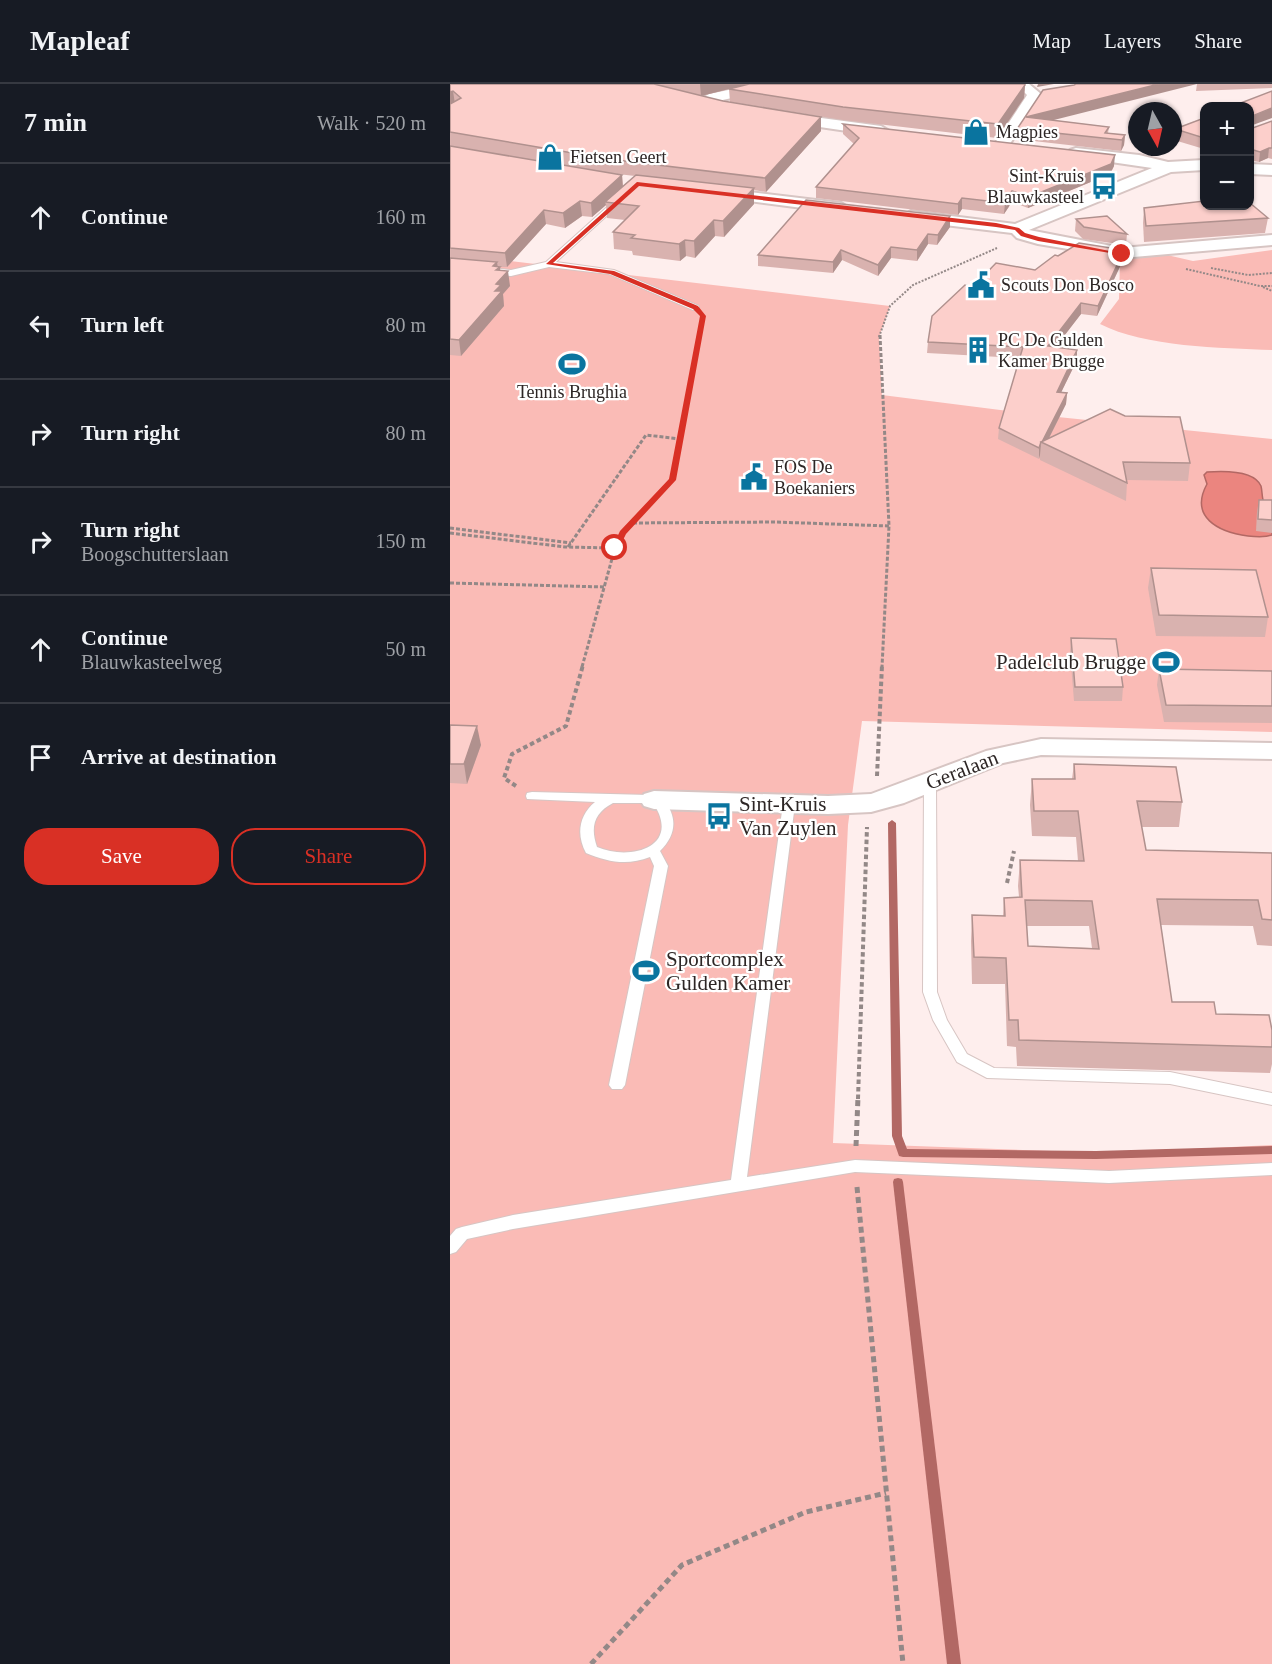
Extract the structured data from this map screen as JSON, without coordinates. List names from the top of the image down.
{
  "streets": {
    "street": ["Geralaan"]
  },
  "places": {
    "shop": ["Magpies", "Fietsen Geert"],
    "bus stop": ["Sint-Kruis Blauwkasteel", "Sint-Kruis Van Zuylen"],
    "public building": ["Scouts Don Bosco", "FOS De Boekaniers"],
    "building": ["PC De Gulden Kamer Brugge"],
    "sports": ["Tennis Brughia", "Padelclub Brugge", "Sportcomplex Gulden Kamer"]
  },
  "north": "bottom",
  "page": {
    "header": "Mapleaf",
    "nav": ["Map", "Layers", "Share"],
    "heading": ["7 min", "Walk · 520 m"],
    "map_buttons": ["+", "−"],
    "list": [
      ["Continue", "160 m"],
      ["Turn left", "80 m"],
      ["Turn right", "80 m"],
      ["Turn right", "Boogschutterslaan", "150 m"],
      ["Continue", "Blauwkasteelweg", "50 m"],
      "Arrive at destination"
    ],
    "buttons": ["Save", "Share"]
  }
}
